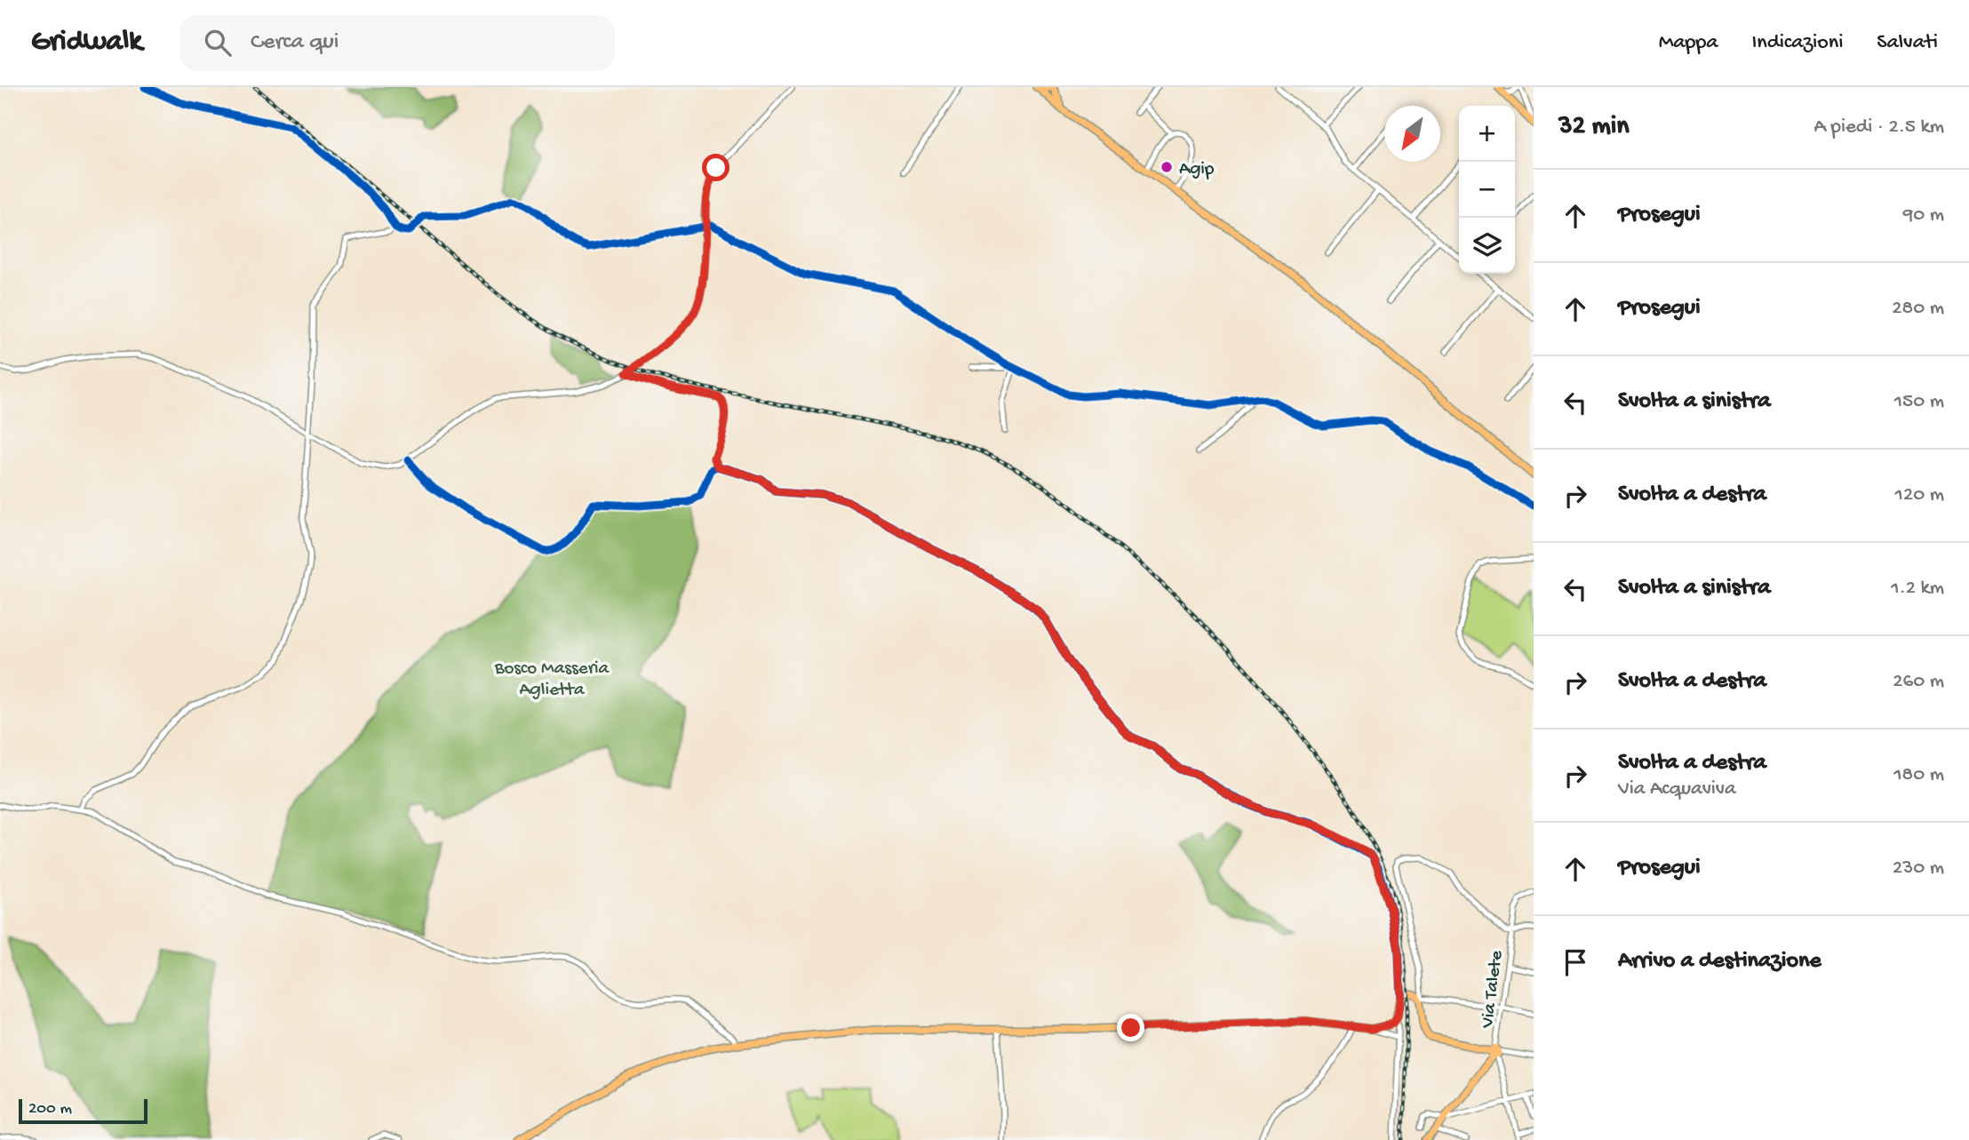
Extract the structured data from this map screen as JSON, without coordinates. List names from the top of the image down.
{
  "streets": {
    "street": ["Via Talete"]
  },
  "parks": ["Bosco Masseria Aglietta"],
  "places": ["Agip"],
  "scale_bar": "200 m",
  "north": "bottom left",
  "page": {
    "header": "Gridwalk",
    "search": "Cerca qui",
    "nav": ["Mappa", "Indicazioni", "Salvati"],
    "heading": ["32 min", "A piedi · 2.5 km"],
    "map_buttons": ["+", "−"],
    "list": [
      ["Prosegui", "90 m"],
      ["Prosegui", "280 m"],
      ["Svolta a sinistra", "150 m"],
      ["Svolta a destra", "120 m"],
      ["Svolta a sinistra", "1.2 km"],
      ["Svolta a destra", "260 m"],
      ["Svolta a destra", "Via Acquaviva", "180 m"],
      ["Prosegui", "230 m"],
      "Arrivo a destinazione"
    ],
    "scale": "200 m"
  }
}
